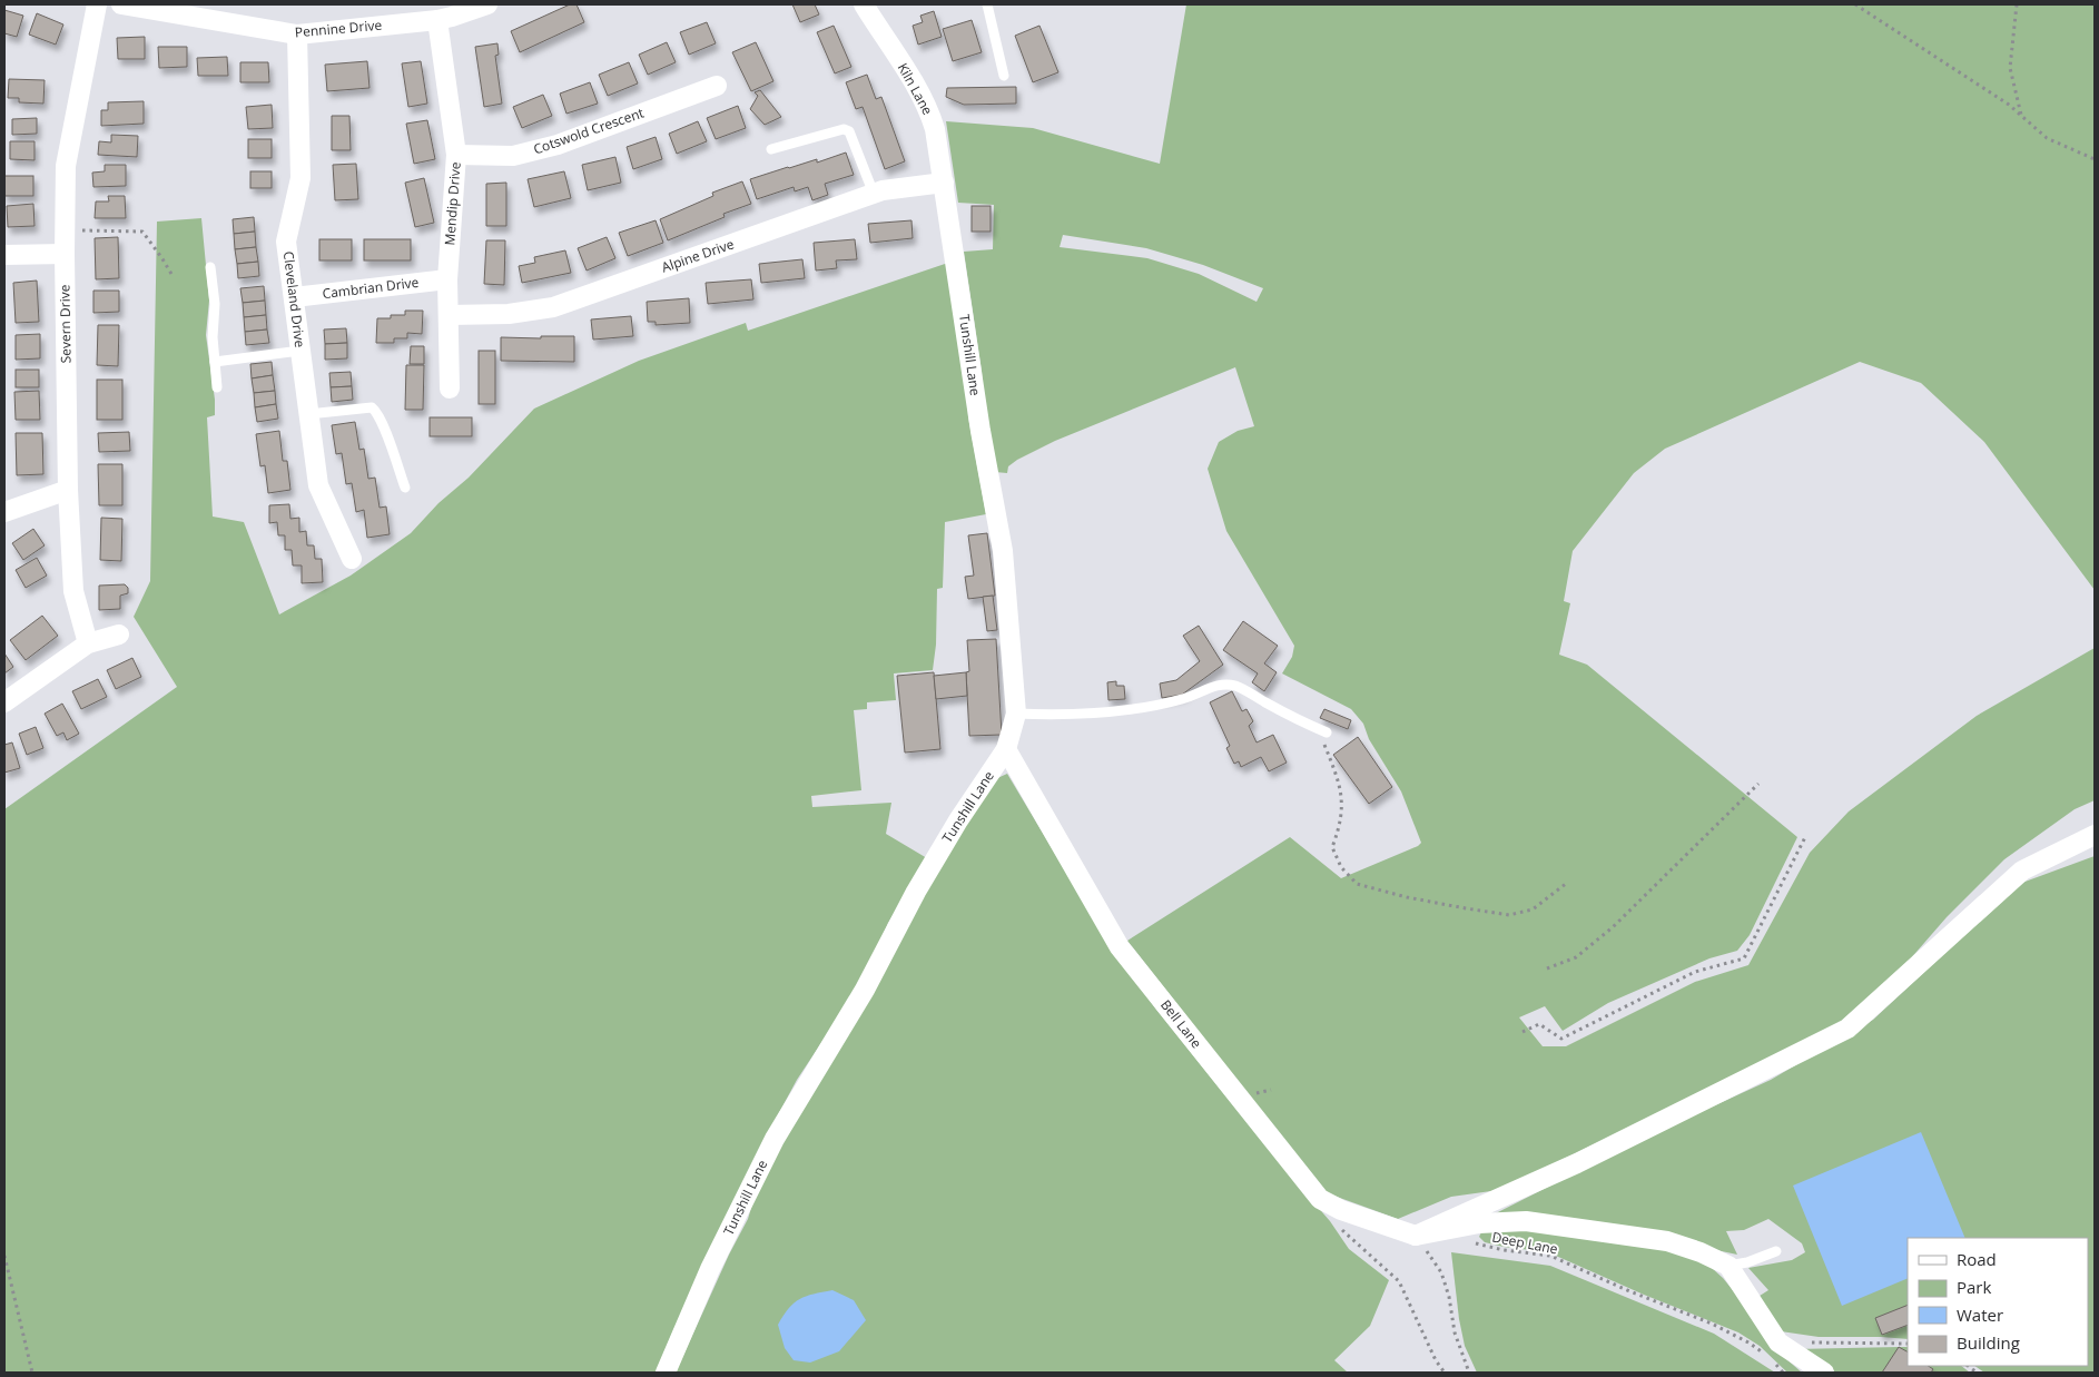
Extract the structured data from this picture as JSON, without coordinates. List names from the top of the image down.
{
  "streets": {
    "street": [
      "Pennine Drive",
      "Kiln Lane",
      "Cotswold Crescent",
      "Mendip Drive",
      "Alpine Drive",
      "Cambrian Drive",
      "Cleveland Drive",
      "Severn Drive",
      "Tunshill Lane",
      "Bell Lane"
    ],
    "path": ["Deep Lane"]
  },
  "crossings": [
    ["Pennine Drive", "Mendip Drive"],
    ["Pennine Drive", "Cleveland Drive"],
    ["Kiln Lane", "Alpine Drive"],
    ["Kiln Lane", "Tunshill Lane"],
    ["Cotswold Crescent", "Mendip Drive"],
    ["Mendip Drive", "Alpine Drive"],
    ["Mendip Drive", "Cambrian Drive"],
    ["Alpine Drive", "Tunshill Lane"],
    ["Cambrian Drive", "Cleveland Drive"],
    ["Tunshill Lane", "Bell Lane"]
  ],
  "legend": [
    "Road",
    "Park",
    "Water",
    "Building"
  ]
}
